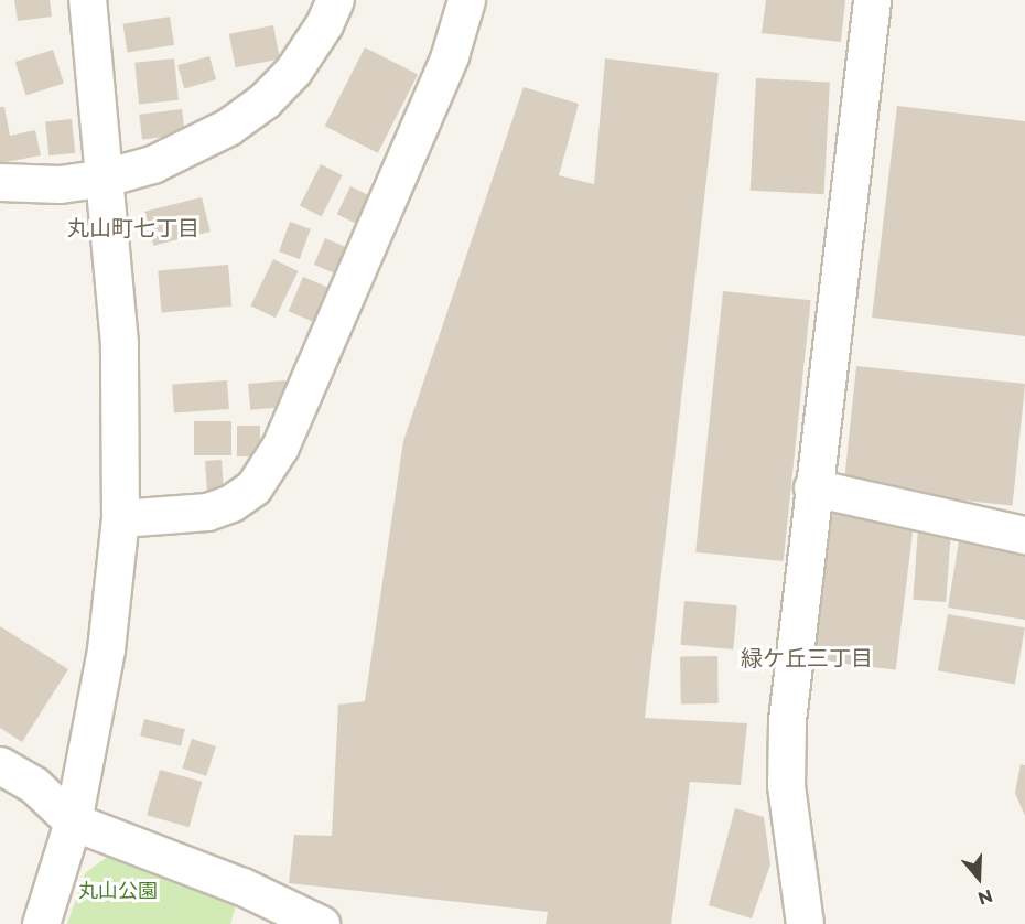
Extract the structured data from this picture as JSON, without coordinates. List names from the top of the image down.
{
  "districts": ["丸山町七丁目", "緑ケ丘三丁目"],
  "parks": ["丸山公園"],
  "north": "bottom"
}
